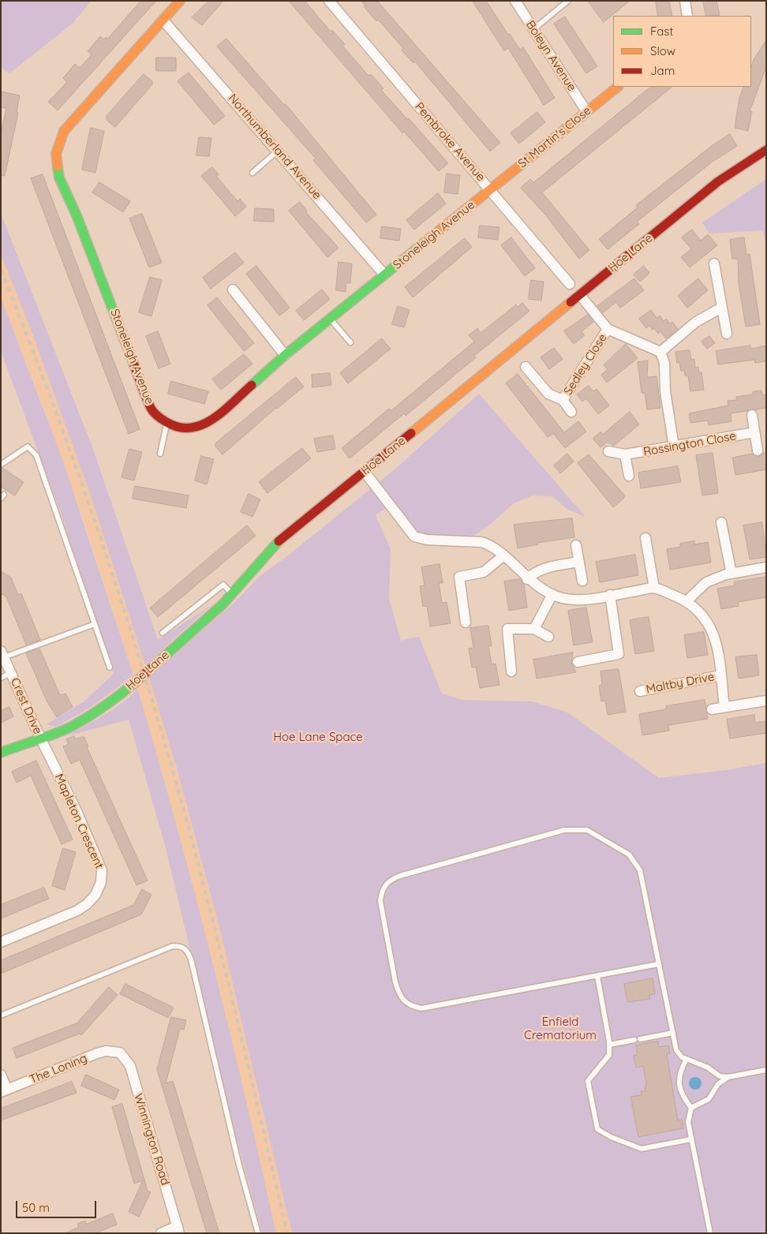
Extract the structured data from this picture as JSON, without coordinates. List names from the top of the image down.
{
  "streets": {
    "street": [
      "Boleyn Avenue",
      "St Martin's Close",
      "Pembroke Avenue",
      "Northumberland Avenue",
      "Stoneleigh Avenue",
      "Hoe Lane",
      "Sedley Close",
      "Rossington Close",
      "Maltby Drive",
      "Crest Drive",
      "Mapleton Crescent",
      "The Loning",
      "Winnington Road"
    ]
  },
  "crossings": [
    ["Boleyn Avenue", "St Martin's Close"],
    ["St Martin's Close", "Pembroke Avenue"],
    ["St Martin's Close", "Stoneleigh Avenue"],
    ["Pembroke Avenue", "Stoneleigh Avenue"],
    ["Northumberland Avenue", "Stoneleigh Avenue"],
    ["Hoe Lane", "Crest Drive"],
    ["Hoe Lane", "Mapleton Crescent"],
    ["Crest Drive", "Mapleton Crescent"],
    ["The Loning", "Winnington Road"]
  ],
  "parks": ["Hoe Lane Space", "Enfield Crematorium"],
  "legend": ["Fast", "Slow", "Jam"],
  "scale_bar": "50 m"
}
